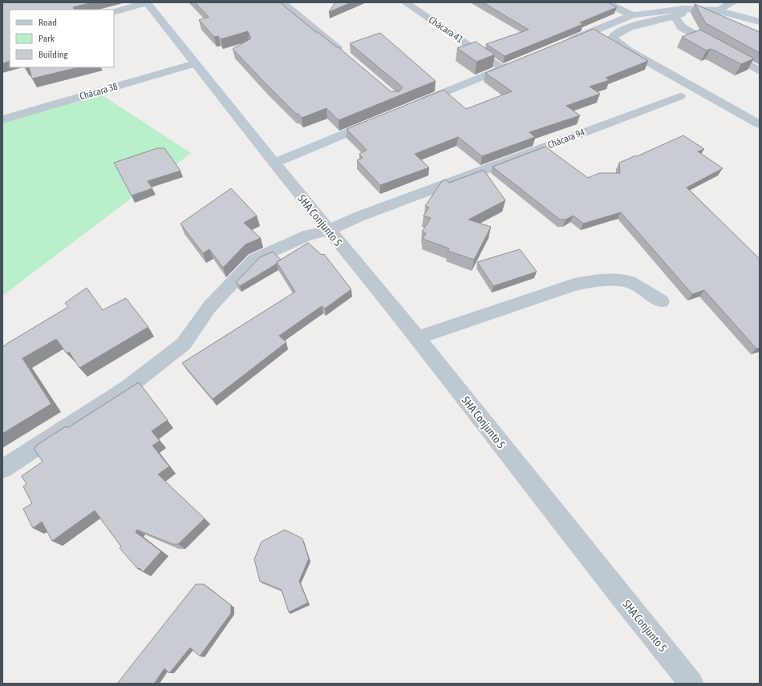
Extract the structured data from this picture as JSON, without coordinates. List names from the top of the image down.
{
  "streets": {
    "street": [
      "Chácara 41",
      "Chácara 38",
      "Chácara 94",
      "SHA Conjunto 5"
    ]
  },
  "crossings": [
    ["Chácara 38", "SHA Conjunto 5"],
    ["Chácara 94", "SHA Conjunto 5"]
  ],
  "legend": ["Road", "Park", "Building"]
}
